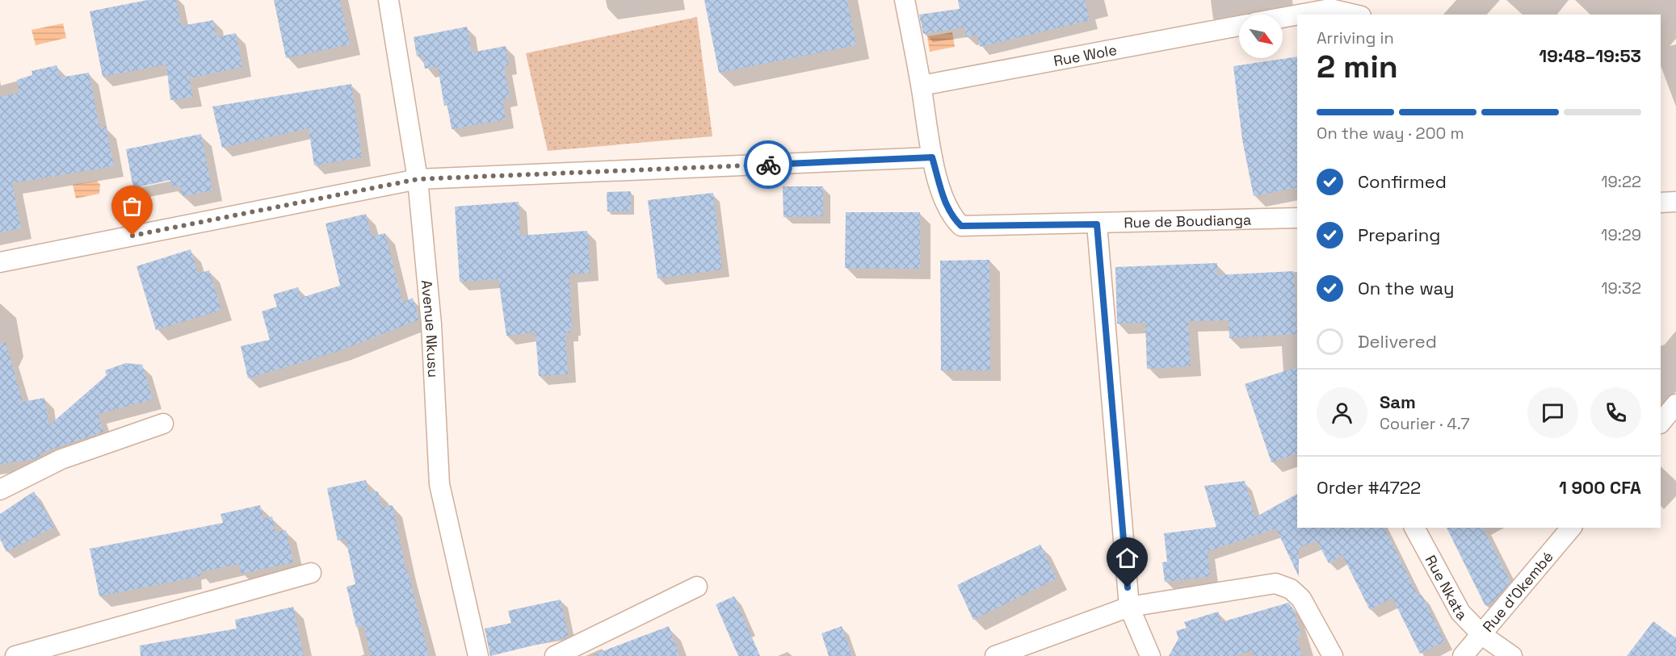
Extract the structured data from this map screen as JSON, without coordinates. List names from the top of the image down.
{
  "streets": {
    "street": [
      "Rue Wole",
      "Rue de Boudianga",
      "Avenue Nkusu",
      "Rue Nkata",
      "Rue d'Okembé"
    ]
  },
  "crossings": [
    ["Rue Wole", "Rue de Boudianga"],
    ["Rue Nkata", "Rue d'Okembé"]
  ],
  "north": "bottom right",
  "page": {
    "heading": ["2 min", "Arriving in", "19:48–19:53"],
    "panel": [
      "Sam",
      "Courier · 4.7",
      "Order #4722",
      "1 900 CFA"
    ],
    "bar": "On the way · 200 m",
    "list": [
      ["Confirmed", "19:22"],
      ["Preparing", "19:29"],
      ["On the way", "19:32"],
      "Delivered"
    ]
  }
}
